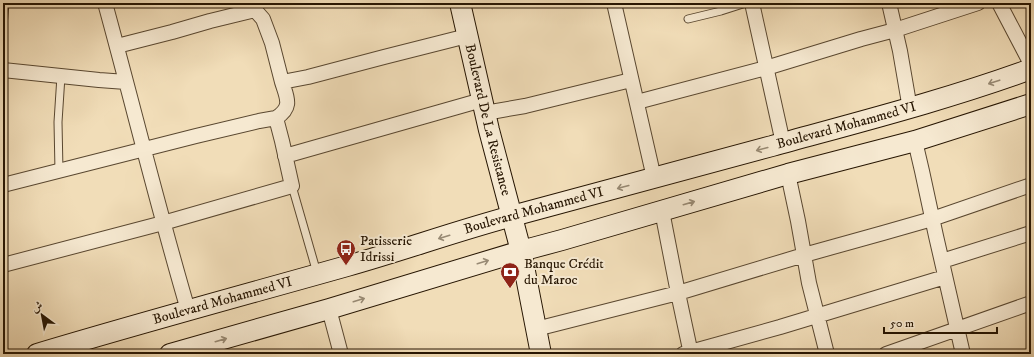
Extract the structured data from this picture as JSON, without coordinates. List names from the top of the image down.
{
  "streets": {
    "main road": ["Boulevard De La Resistance", "Boulevard Mohammed VI"]
  },
  "crossings": [
    ["Boulevard De La Resistance", "Boulevard Mohammed VI"]
  ],
  "places": {
    "bus stop": ["Patisserie Idrissi"],
    "bank": ["Banque Crédit du Maroc"]
  },
  "scale_bar": "50 m",
  "north": "top left"
}
